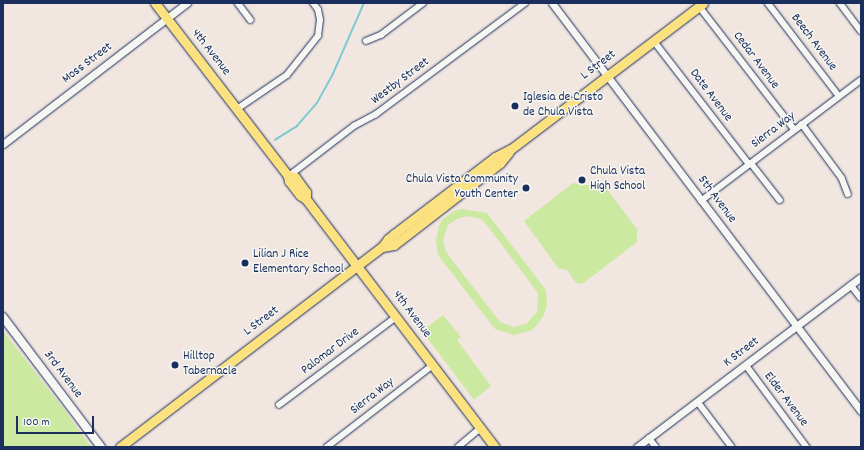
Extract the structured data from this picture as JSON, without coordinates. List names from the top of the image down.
{
  "streets": {
    "main road": ["4th Avenue", "L Street", "3rd Avenue"],
    "street": [
      "Beech Avenue",
      "Cedar Avenue",
      "Moss Street",
      "Westby Street",
      "Date Avenue",
      "Sierra Way",
      "5th Avenue",
      "Palomar Drive",
      "K Street",
      "Elder Avenue"
    ]
  },
  "crossings": [
    ["Beech Avenue", "Sierra Way"],
    ["4th Avenue", "Moss Street"],
    ["4th Avenue", "L Street"],
    ["4th Avenue", "Westby Street"],
    ["4th Avenue", "Sierra Way"],
    ["4th Avenue", "Palomar Drive"],
    ["Cedar Avenue", "L Street"],
    ["Cedar Avenue", "Sierra Way"],
    ["L Street", "Date Avenue"],
    ["L Street", "5th Avenue"],
    ["Date Avenue", "Sierra Way"],
    ["Sierra Way", "5th Avenue"],
    ["5th Avenue", "K Street"],
    ["K Street", "Elder Avenue"]
  ],
  "places": [
    "Iglesia de Cristo de Chula Vista",
    "Chula Vista High School",
    "Chula Vista Community Youth Center",
    "Lilian J Rice Elementary School",
    "Hilltop Tabernacle"
  ],
  "scale_bar": "100 m"
}
